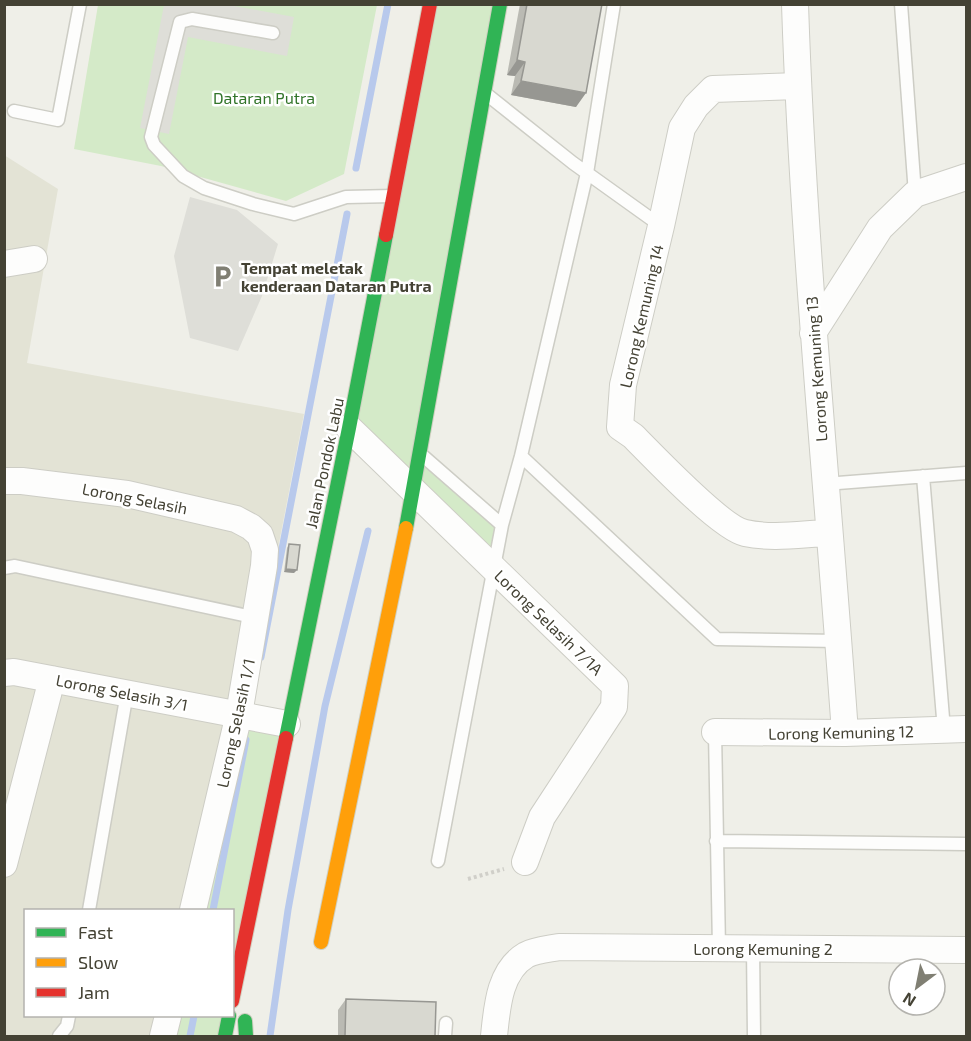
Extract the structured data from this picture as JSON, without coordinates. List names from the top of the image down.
{
  "streets": {
    "main road": ["Jalan Pondok Labu"],
    "street": [
      "Lorong Kemuning 14",
      "Lorong Kemuning 13",
      "Lorong Selasih",
      "Lorong Selasih 7/1A",
      "Lorong Selasih 3/1",
      "Lorong Selasih 1/1",
      "Lorong Kemuning 12",
      "Lorong Kemuning 2"
    ]
  },
  "crossings": [
    ["Lorong Kemuning 14", "Lorong Kemuning 13"],
    ["Lorong Kemuning 13", "Lorong Kemuning 12"],
    ["Jalan Pondok Labu", "Lorong Selasih 7/1A"],
    ["Jalan Pondok Labu", "Lorong Selasih 3/1"],
    ["Lorong Selasih", "Lorong Selasih 1/1"],
    ["Lorong Selasih 3/1", "Lorong Selasih 1/1"]
  ],
  "parks": ["Dataran Putra"],
  "places": {
    "parking": ["Tempat meletak kenderaan Dataran Putra"]
  },
  "legend": ["Fast", "Slow", "Jam"],
  "north": "bottom left"
}
